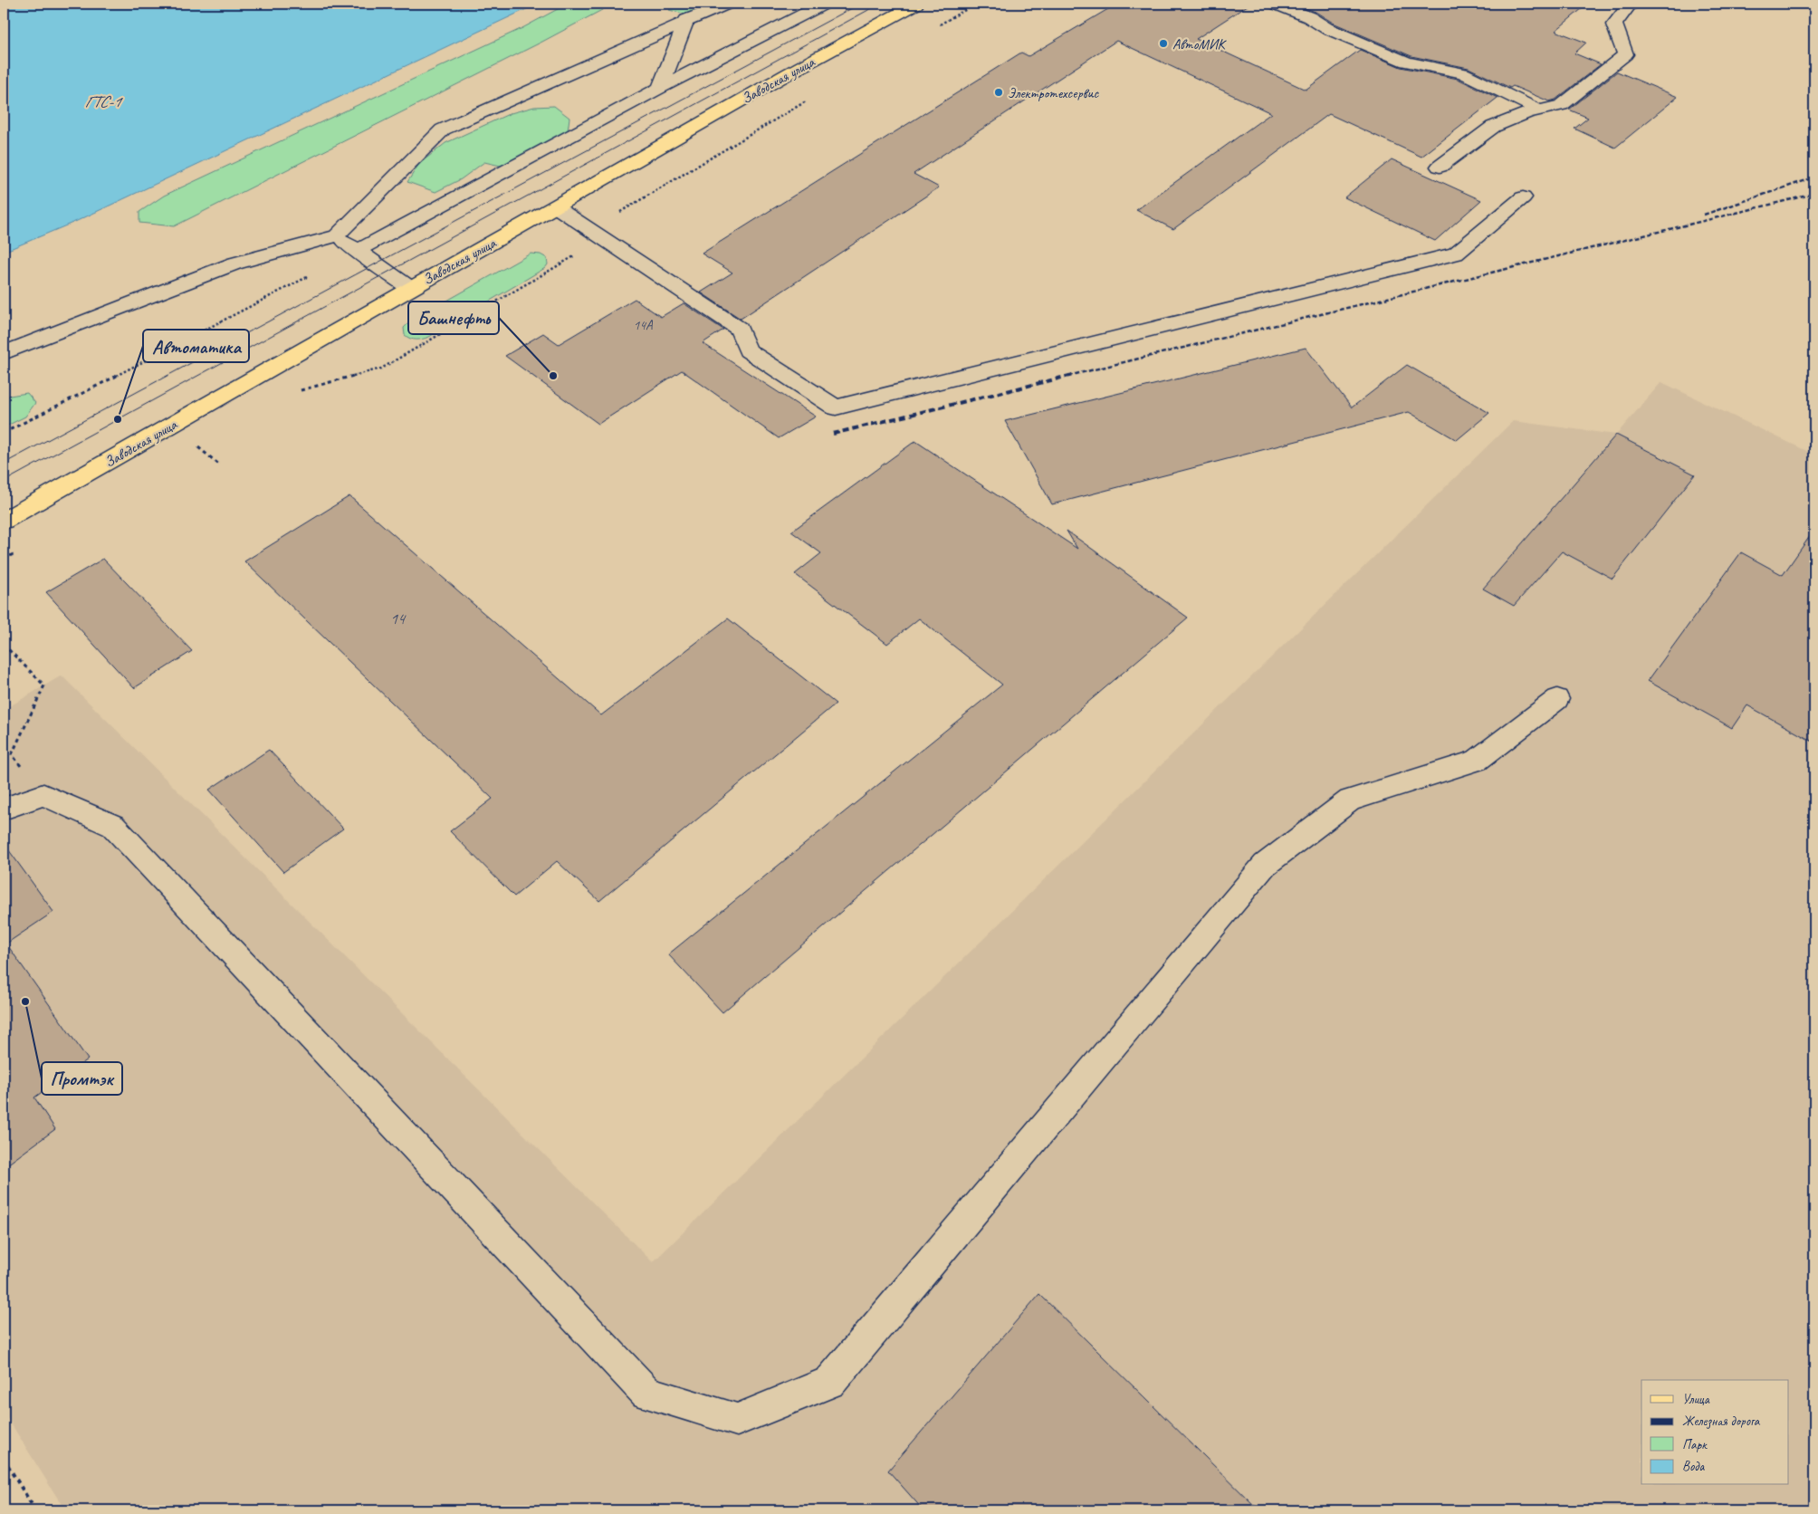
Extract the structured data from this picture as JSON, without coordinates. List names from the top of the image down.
{
  "streets": {
    "main road": ["Заводская улица"]
  },
  "water": ["ГТС-1"],
  "places": [
    "АвтоМИК",
    "Электротехсервис",
    "Башнефть",
    "Автоматика",
    "Промтэк"
  ],
  "house_numbers": ["14А", "14"],
  "legend": [
    "Улица",
    "Железная дорога",
    "Парк",
    "Вода"
  ]
}
